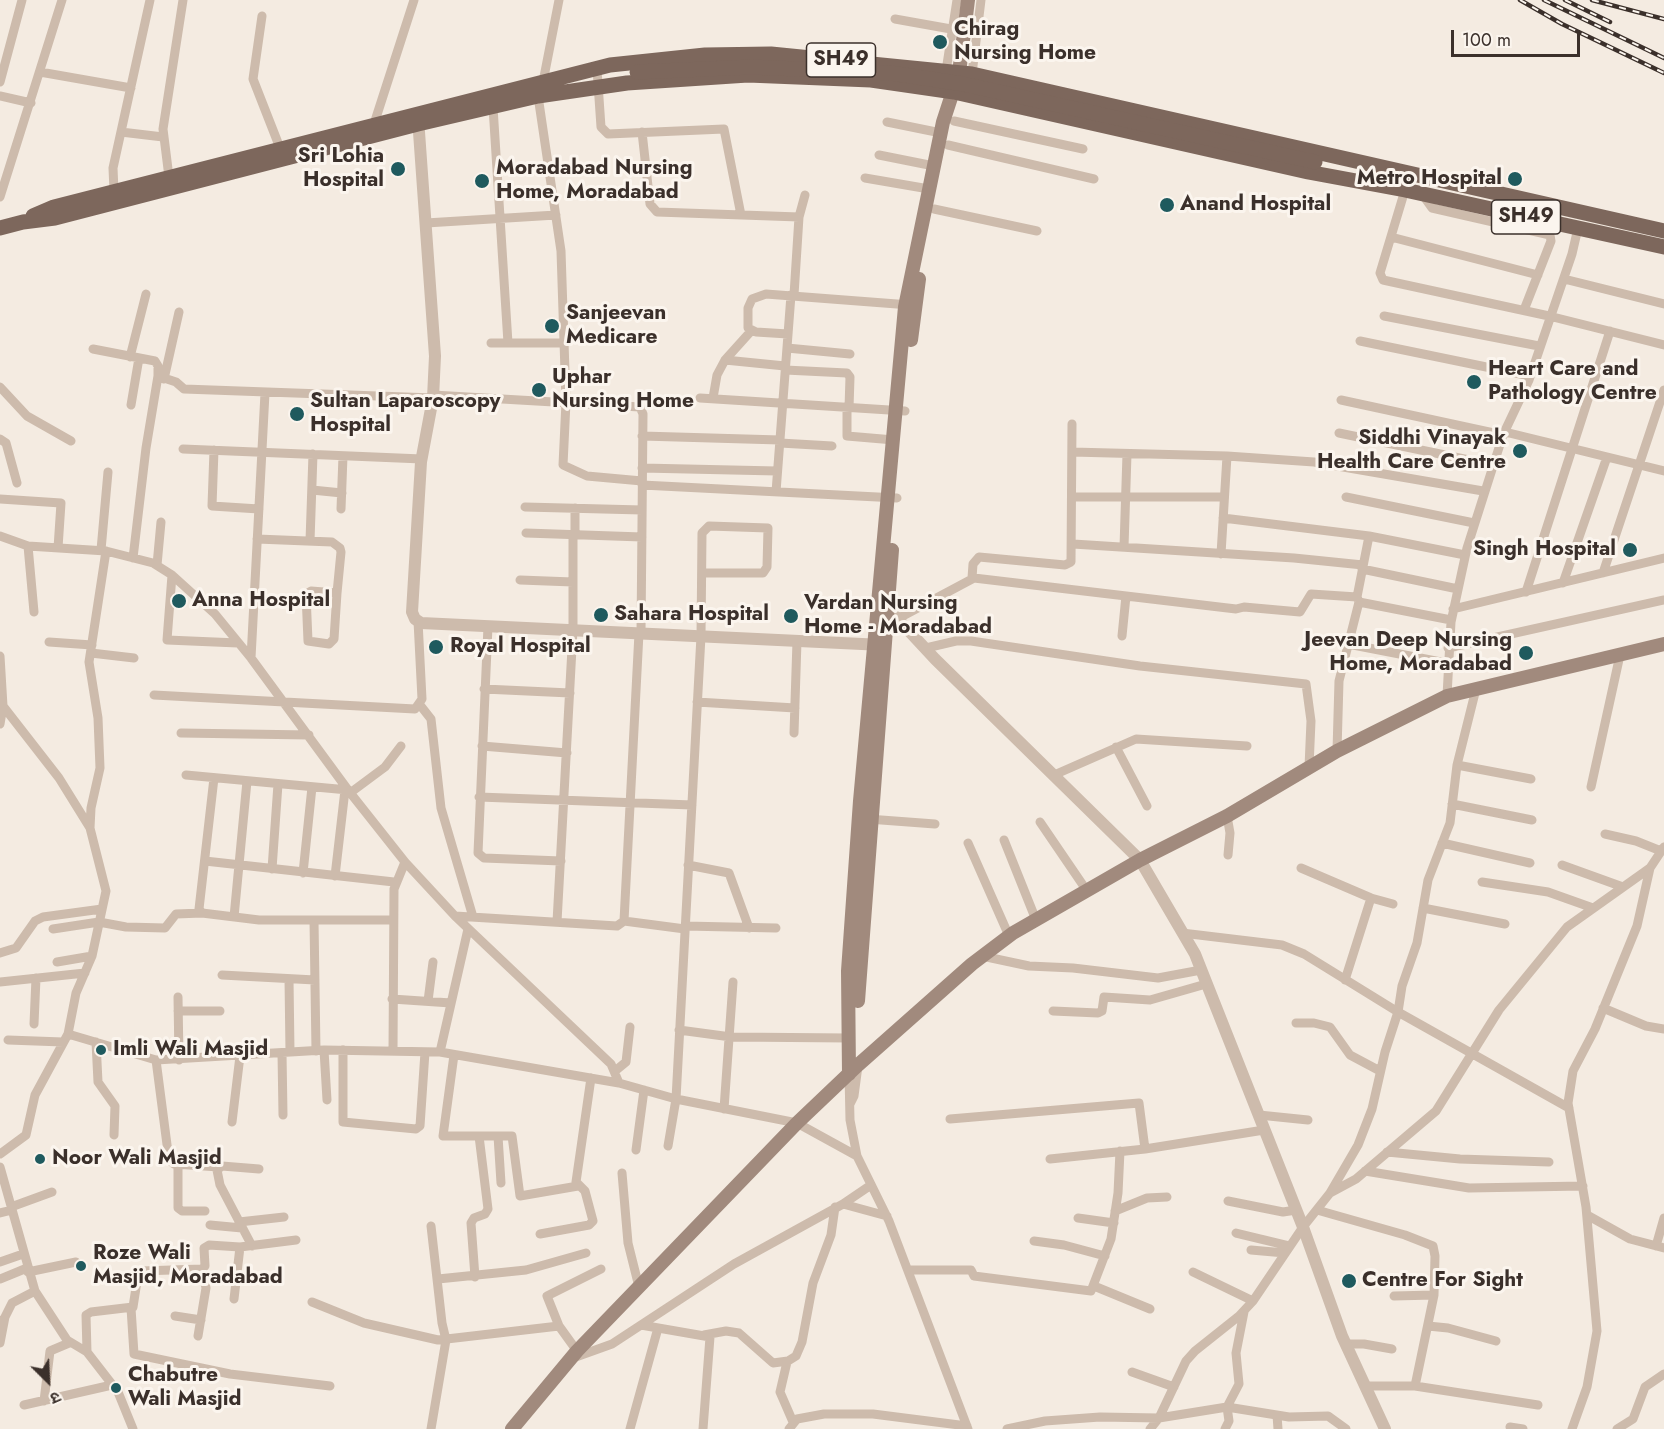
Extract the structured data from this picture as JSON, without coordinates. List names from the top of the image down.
{
  "streets": {
    "main road": ["SH49"]
  },
  "places": [
    "Chirag Nursing Home",
    "Sri Lohia Hospital",
    "Metro Hospital",
    "Moradabad Nursing Home, Moradabad",
    "Anand Hospital",
    "Sanjeevan Medicare",
    "Heart Care and Pathology Centre",
    "Uphar Nursing Home",
    "Sultan Laparoscopy Hospital",
    "Siddhi Vinayak Health Care Centre",
    "Singh Hospital",
    "Anna Hospital",
    "Sahara Hospital",
    "Vardan Nursing Home - Moradabad",
    "Royal Hospital",
    "Jeevan Deep Nursing Home, Moradabad",
    "Imli Wali Masjid",
    "Noor Wali Masjid",
    "Roze Wali Masjid, Moradabad",
    "Centre For Sight",
    "Chabutre Wali Masjid"
  ],
  "scale_bar": "100 m",
  "north": "bottom right"
}
